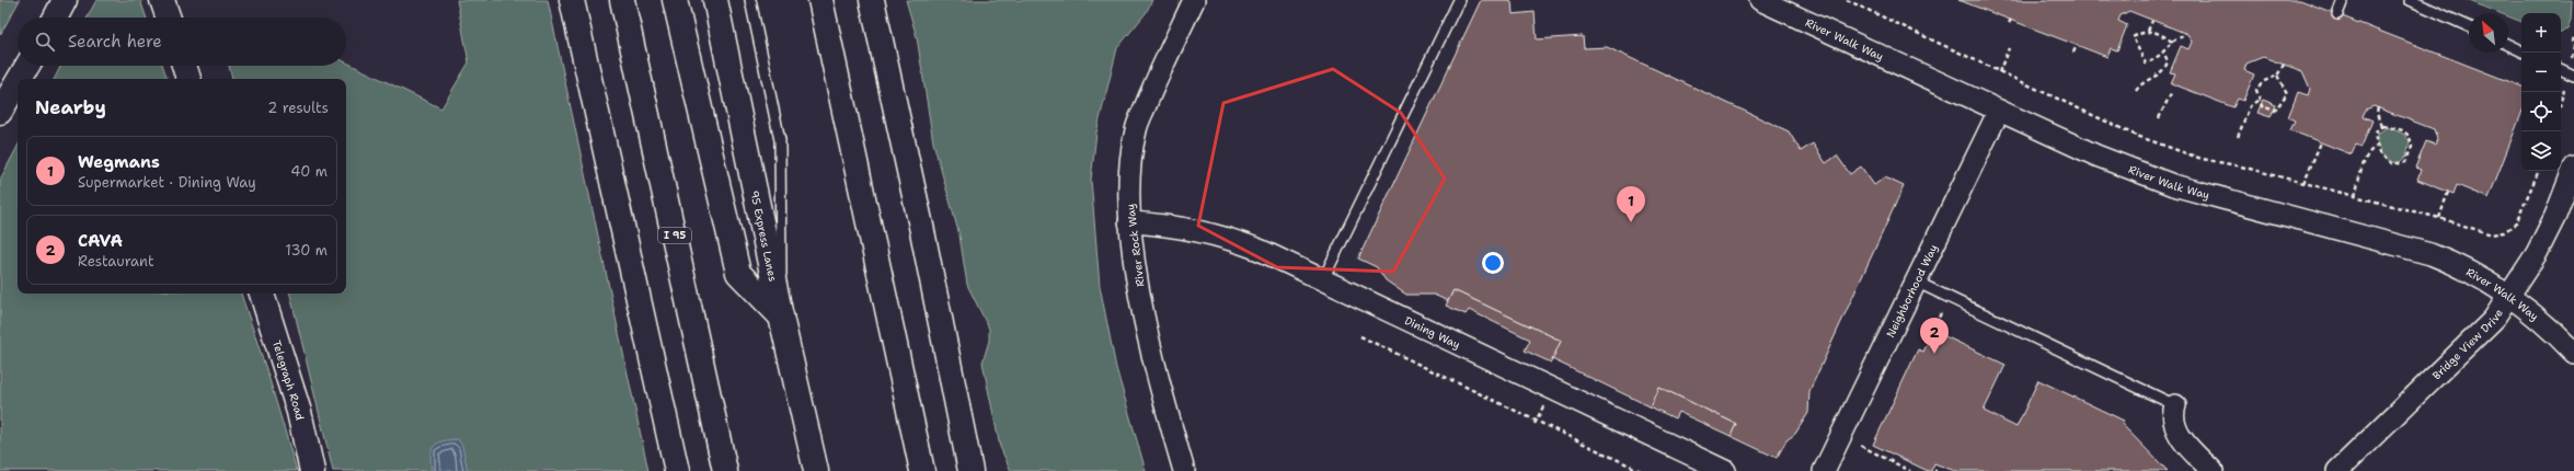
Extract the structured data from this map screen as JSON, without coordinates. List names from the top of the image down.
{
  "streets": {
    "main road": ["I 95", "95 Express Lanes", "Telegraph Road"],
    "street": [
      "River Walk Way",
      "River Rock Way",
      "Neighborhood Way",
      "Dining Way",
      "Bridge View Drive"
    ]
  },
  "crossings": [
    ["River Walk Way", "Neighborhood Way"],
    ["River Walk Way", "Bridge View Drive"],
    ["River Rock Way", "Dining Way"]
  ],
  "north": "top left",
  "page": {
    "map_buttons": ["+", "−"],
    "search": "Search here",
    "heading": ["Nearby", "2 results"],
    "list": [
      {
        "mark": "1",
        "name": "Wegmans",
        "note": "Supermarket · Dining Way",
        "value": "40 m"
      },
      {
        "mark": "2",
        "name": "CAVA",
        "note": "Restaurant",
        "value": "130 m"
      }
    ],
    "pins": ["1", "2"]
  }
}
